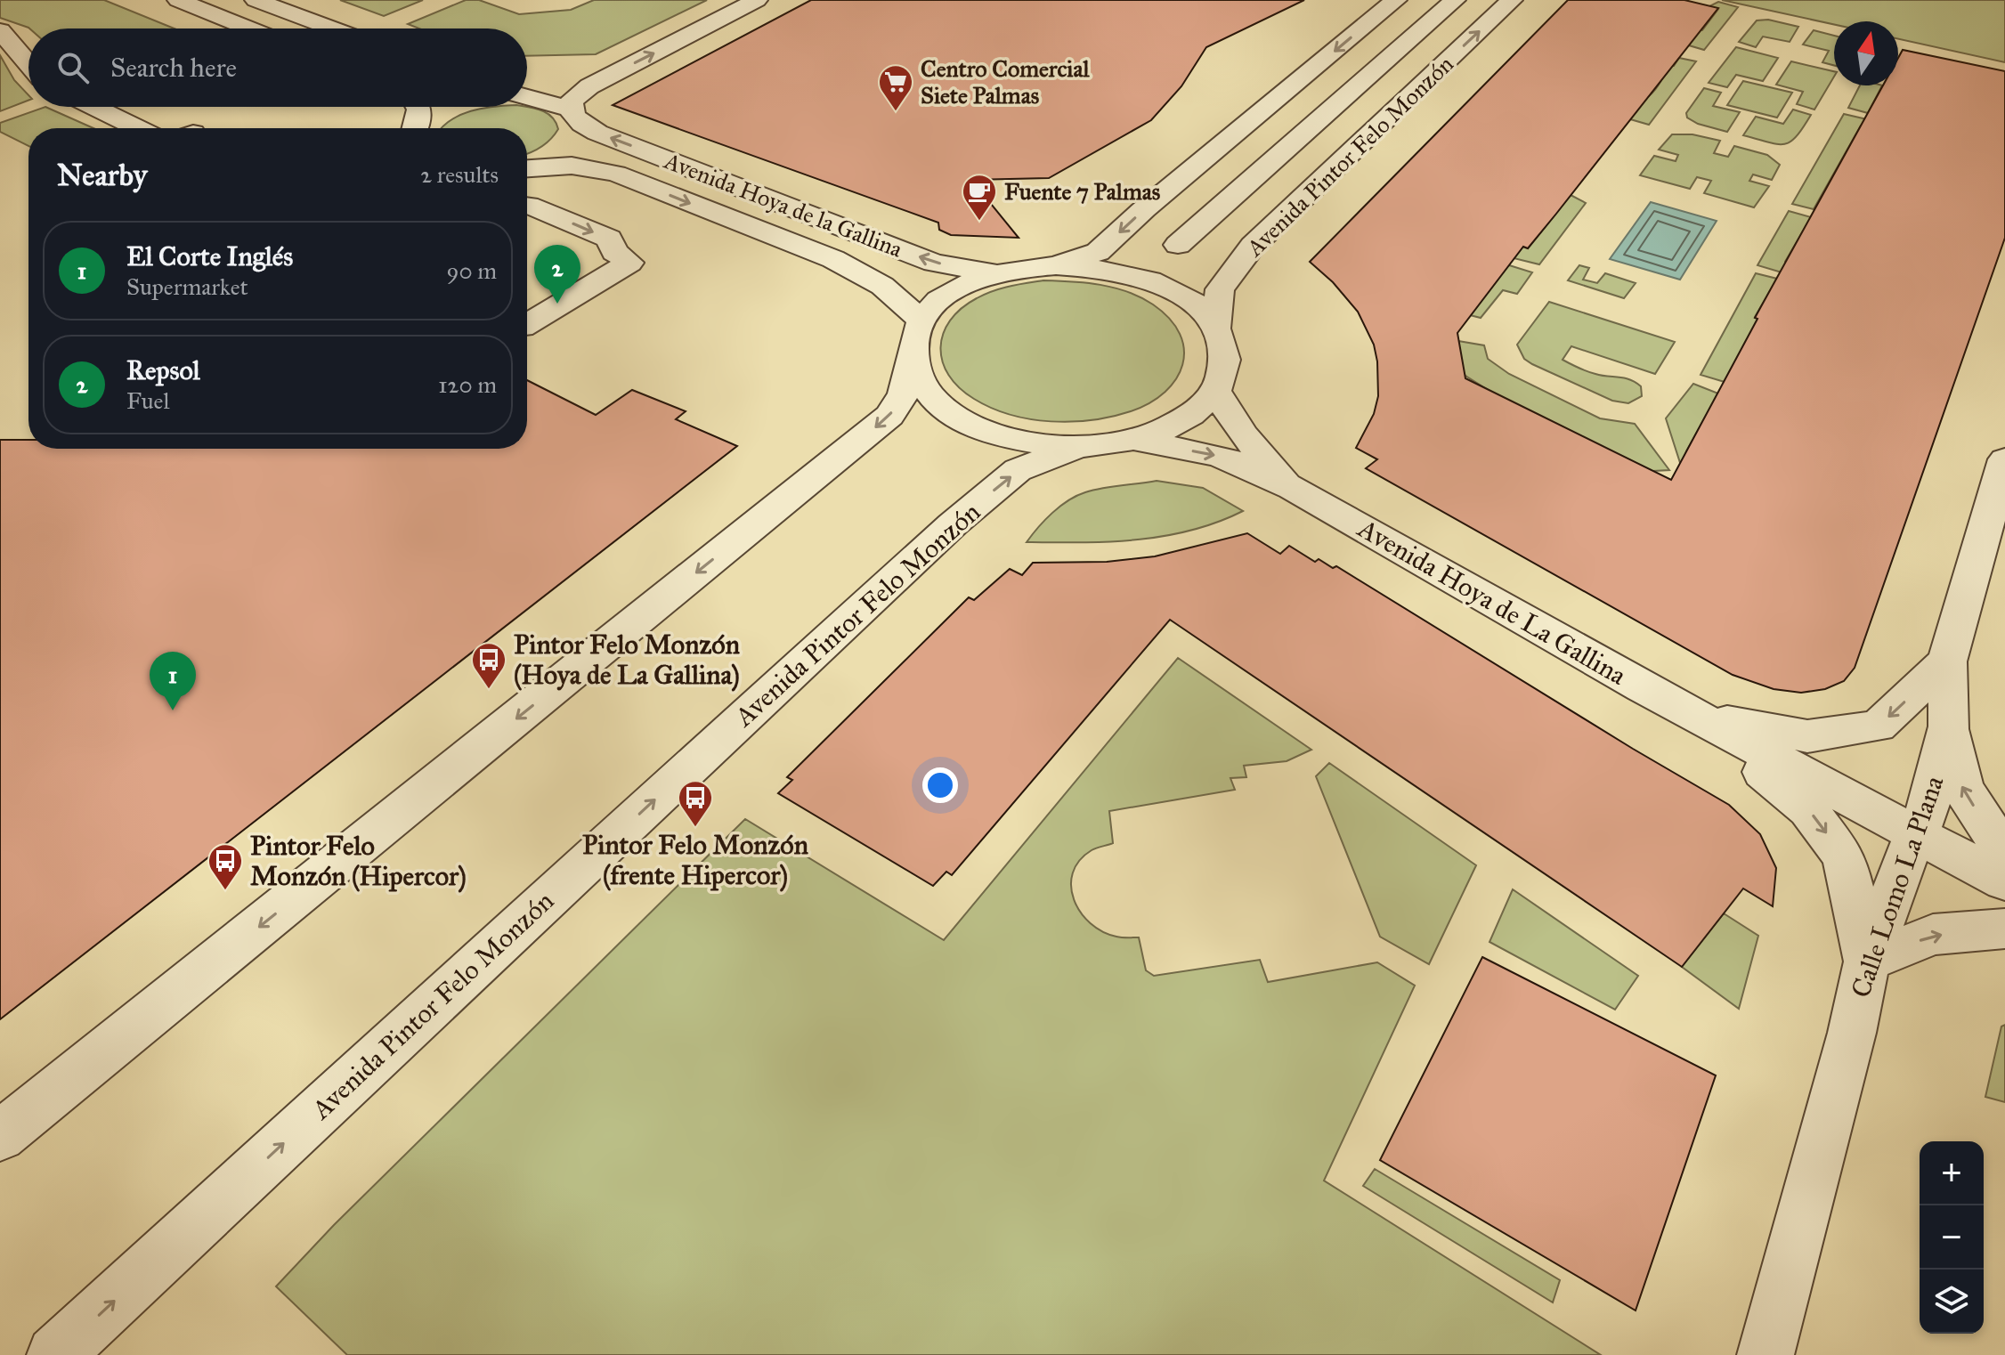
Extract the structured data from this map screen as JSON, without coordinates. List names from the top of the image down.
{
  "streets": {
    "street": [
      "Avenida Pintor Felo Monzón",
      "Avenida Hoya de la Gallina",
      "Avenida Hoya de La Gallina",
      "Calle Lomo La Plana"
    ]
  },
  "crossings": [
    ["Avenida Pintor Felo Monzón", "Avenida Hoya de la Gallina"],
    ["Avenida Pintor Felo Monzón", "Avenida Hoya de La Gallina"],
    ["Avenida Hoya de la Gallina", "Avenida Hoya de La Gallina"],
    ["Avenida Hoya de La Gallina", "Calle Lomo La Plana"]
  ],
  "places": {
    "supermarket": ["Centro Comercial Siete Palmas"],
    "cafe": ["Fuente 7 Palmas"],
    "bus stop": ["Pintor Felo Monzón (Hoya de La Gallina)", "Pintor Felo Monzón (frente Hipercor)", "Pintor Felo Monzón (Hipercor)"]
  },
  "north": "top",
  "page": {
    "search": "Search here",
    "heading": ["Nearby", "2 results"],
    "list": [
      {
        "mark": "1",
        "name": "El Corte Inglés",
        "note": "Supermarket",
        "value": "90 m"
      },
      {
        "mark": "2",
        "name": "Repsol",
        "note": "Fuel",
        "value": "120 m"
      }
    ],
    "pins": ["2", "1"],
    "map_buttons": ["+", "−"]
  }
}
